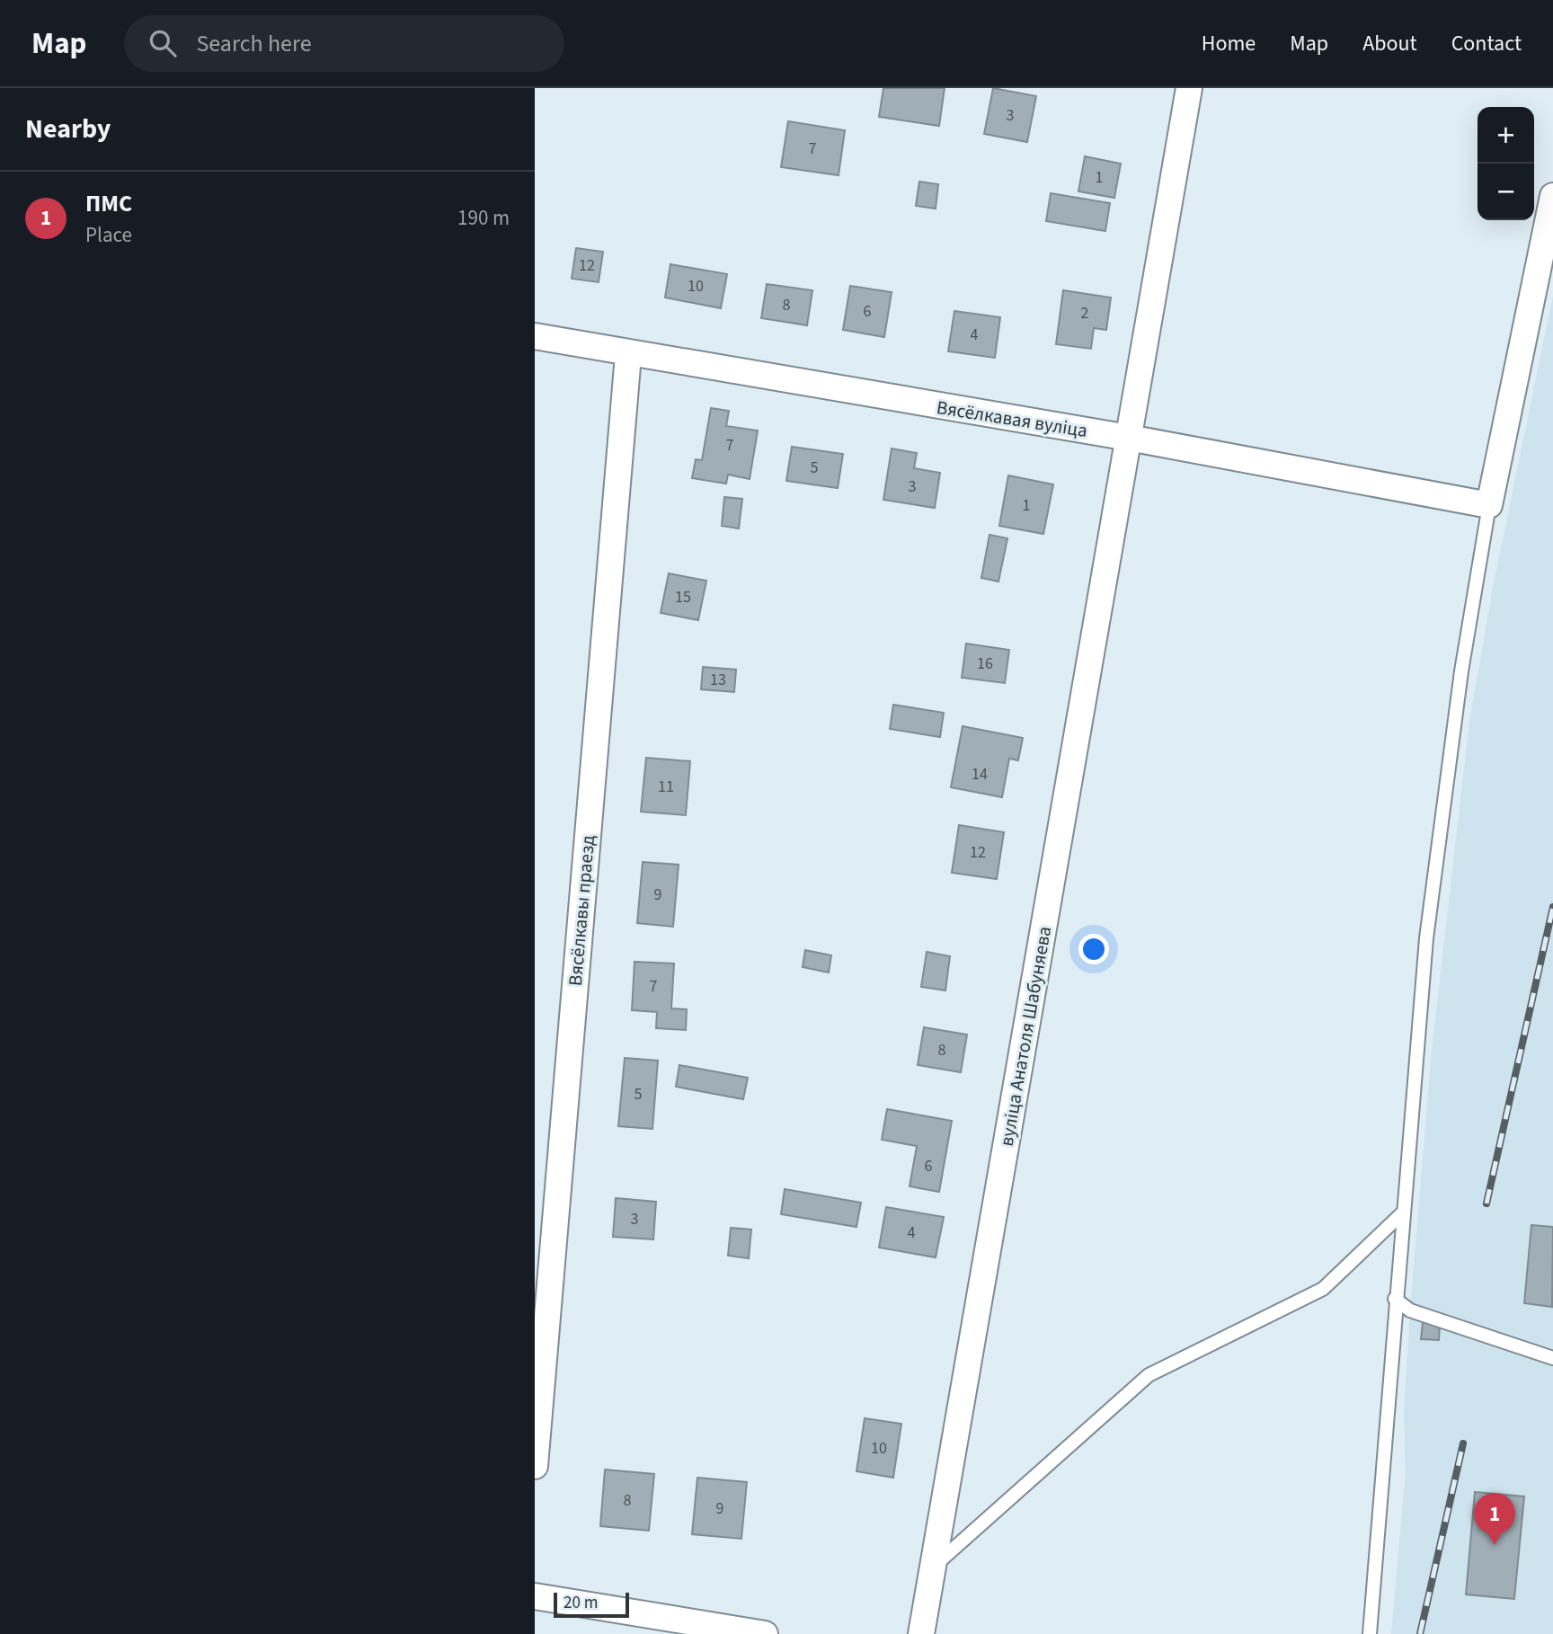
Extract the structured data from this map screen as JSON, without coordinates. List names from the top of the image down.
{
  "streets": {
    "street": ["Вясёлкавая вуліца", "Вясёлкавы праезд", "вуліца Анатоля Шабуняева"]
  },
  "crossings": [
    ["Вясёлкавая вуліца", "Вясёлкавы праезд"],
    ["Вясёлкавая вуліца", "вуліца Анатоля Шабуняева"]
  ],
  "house_numbers": [
    "3",
    "7",
    "1",
    "12",
    "10",
    "8",
    "6",
    "2",
    "4",
    "7",
    "5",
    "3",
    "1",
    "15",
    "16",
    "13",
    "14",
    "11",
    "12",
    "9",
    "7",
    "8",
    "5",
    "6",
    "3",
    "4",
    "10",
    "8",
    "9"
  ],
  "scale_bar": "20 m",
  "page": {
    "header": "Map",
    "search": "Search here",
    "nav": [
      "Home",
      "Map",
      "About",
      "Contact"
    ],
    "heading": "Nearby",
    "map_buttons": ["+", "−"],
    "list": [
      {
        "mark": "1",
        "name": "ПМС",
        "note": "Place",
        "value": "190 m"
      }
    ],
    "pins": "1",
    "scale": "20 m"
  }
}
